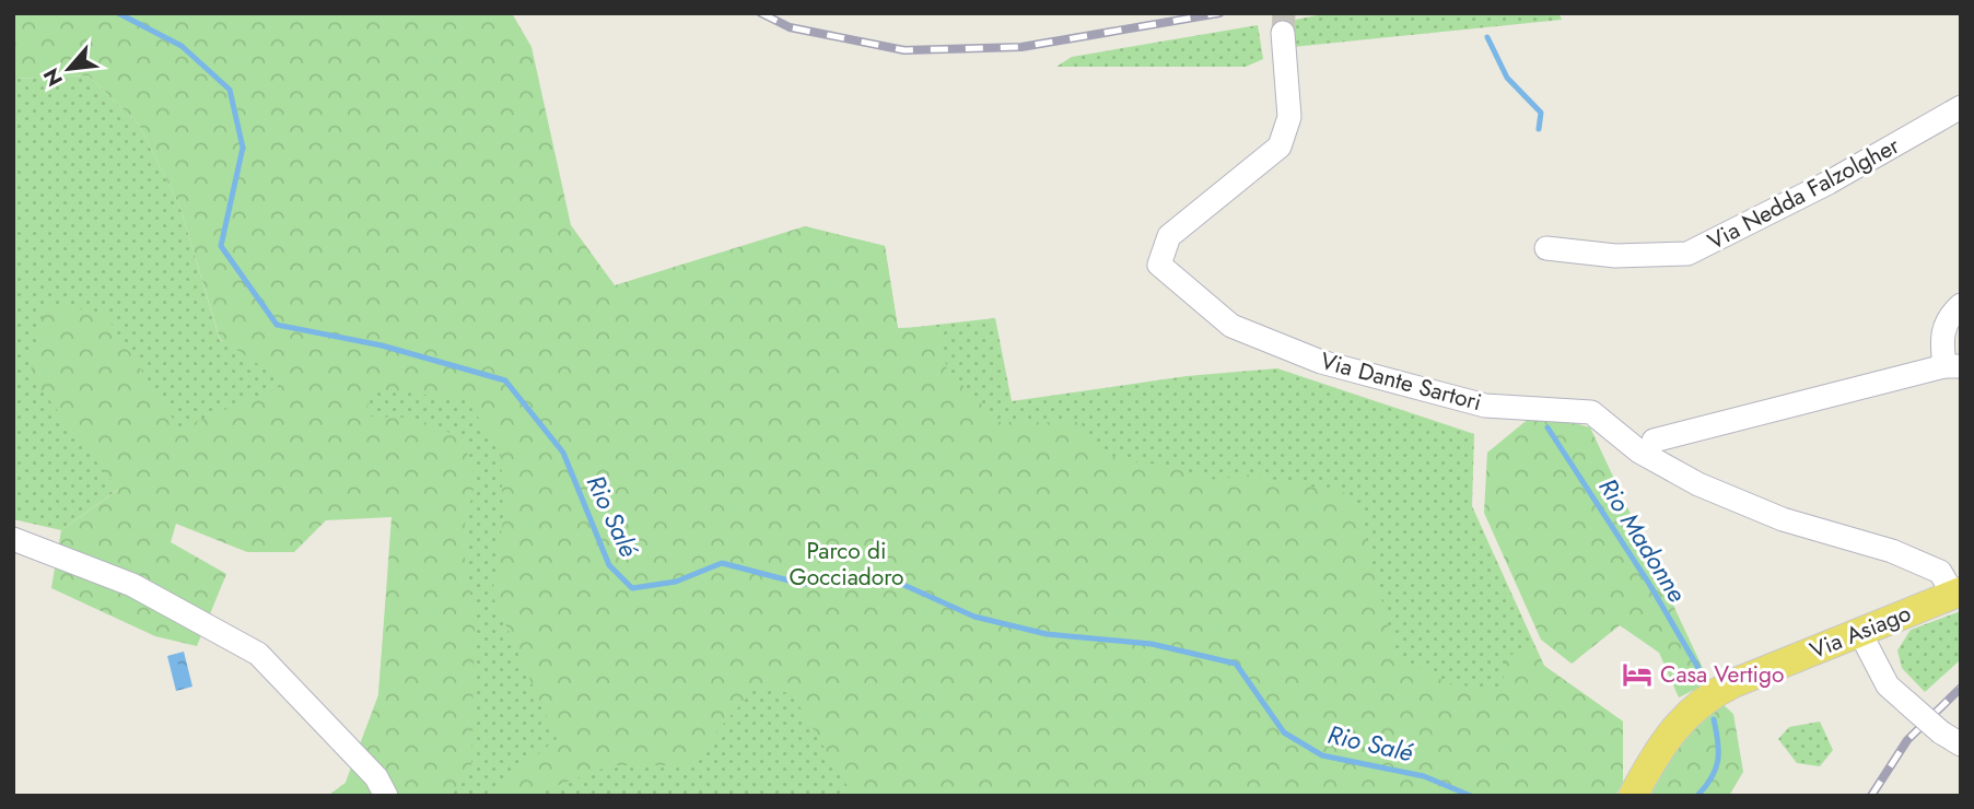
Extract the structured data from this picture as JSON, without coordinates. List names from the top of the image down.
{
  "streets": {
    "main road": ["Via Asiago"],
    "street": ["Via Nedda Falzolgher", "Via Dante Sartori"]
  },
  "crossings": [
    ["Via Dante Sartori", "Via Asiago"]
  ],
  "water": ["Rio Salé", "Rio Madonne"],
  "parks": ["Parco di Gocciadoro"],
  "places": {
    "hotel": ["Casa Vertigo"]
  },
  "north": "bottom left"
}
